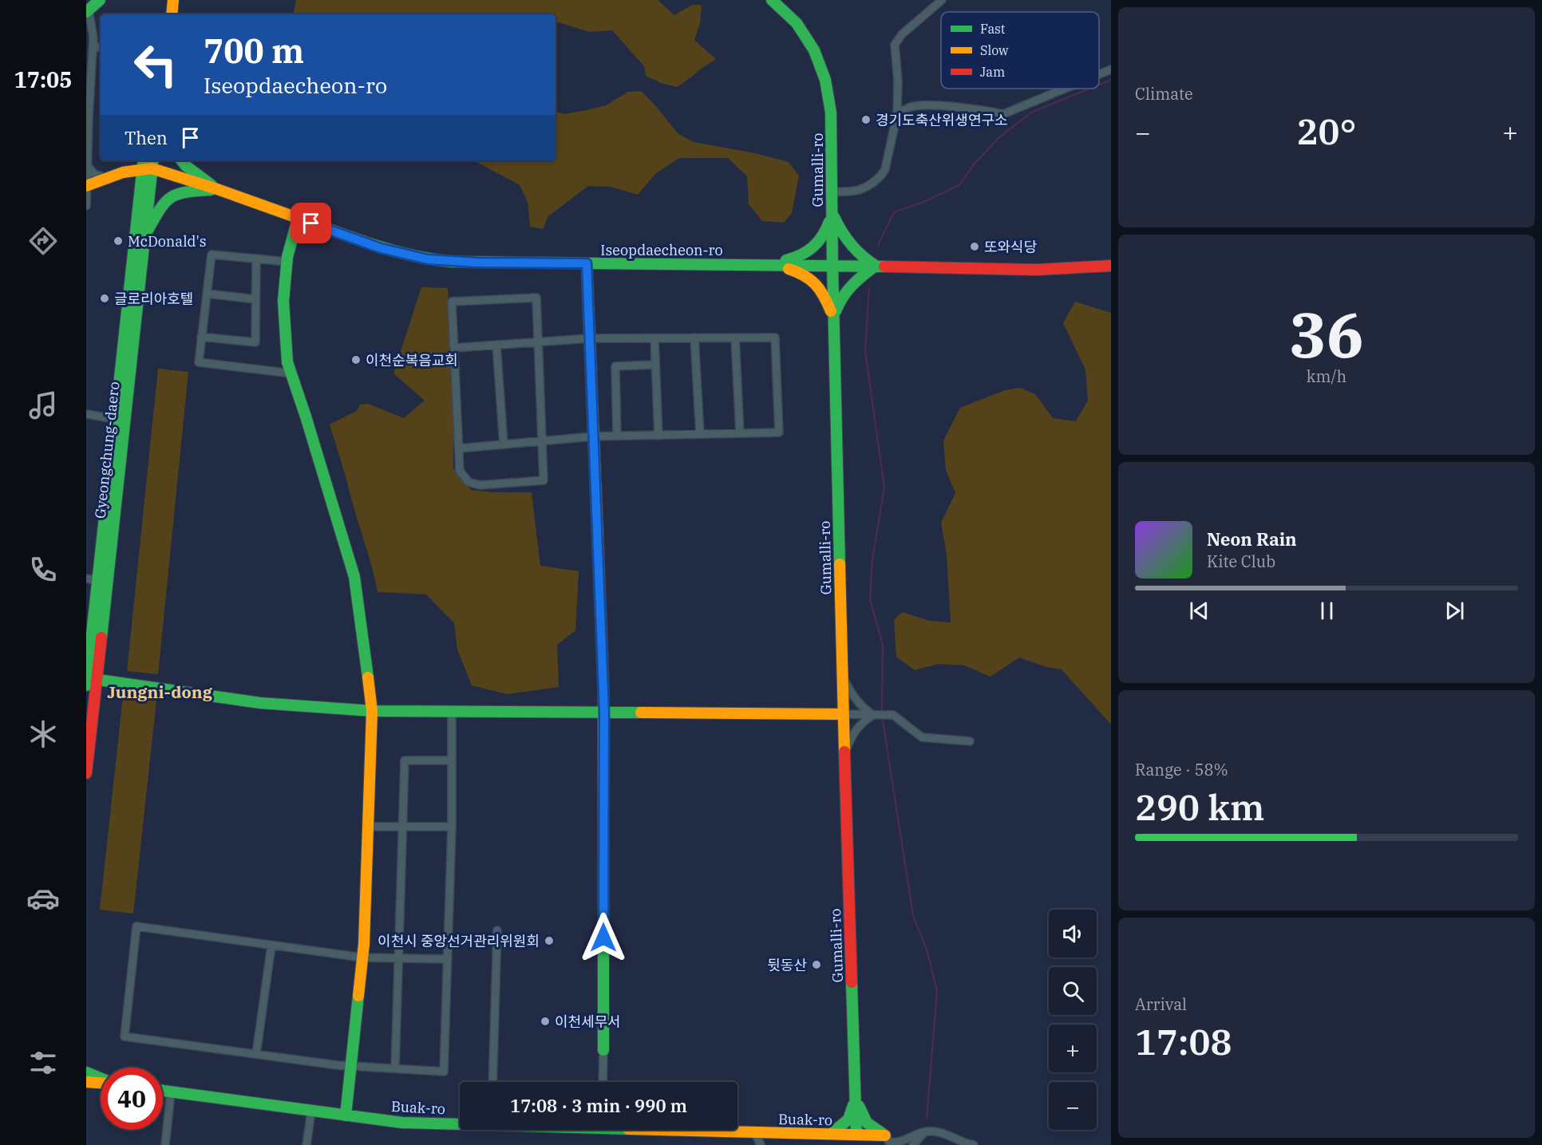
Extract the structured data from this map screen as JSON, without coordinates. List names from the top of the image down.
{
  "streets": {
    "street": [
      "Gumalli-ro",
      "Iseopdaecheon-ro",
      "Gyeongchung-daero",
      "Buak-ro"
    ]
  },
  "crossings": [
    ["Gumalli-ro", "Iseopdaecheon-ro"],
    ["Gumalli-ro", "Buak-ro"],
    ["Iseopdaecheon-ro", "Gyeongchung-daero"]
  ],
  "districts": ["Jungni-dong"],
  "places": [
    "경기도축산위생연구소",
    "McDonald's",
    "또와식당",
    "글로리아호텔",
    "이천순복음교회",
    "이천시 중앙선거관리위원회",
    "뒷동산",
    "이천세무서"
  ],
  "legend": ["Fast", "Slow", "Jam"],
  "page": {
    "tabs": "17:05",
    "tile": [
      "Climate",
      ["36", "km/h"],
      ["Range · 58%", "290 km"],
      ["Arrival", "17:08"]
    ],
    "turn": ["700 m", "Iseopdaecheon-ro"],
    "heat": ["−", "20°", "+"],
    "then": "Then",
    "song": ["Neon Rain", "Kite Club"],
    "map_buttons": ["+", "−"],
    "limit": "40",
    "trip": "17:08 · 3 min · 990 m"
  }
}
